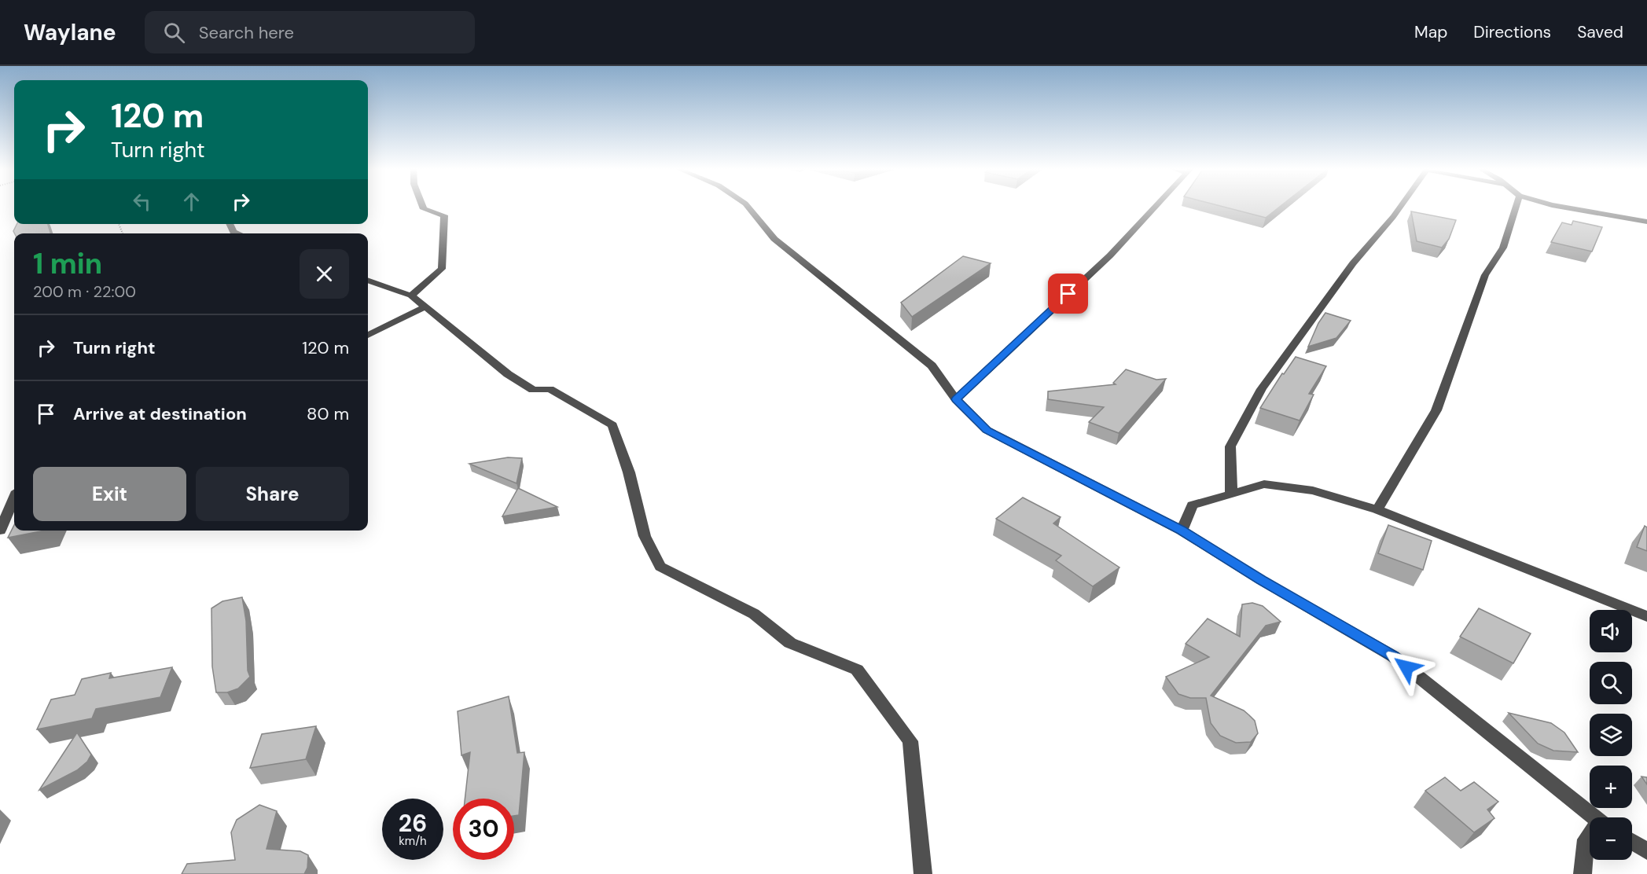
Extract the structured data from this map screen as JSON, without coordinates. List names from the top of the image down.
{
  "page": {
    "header": "Waylane",
    "search": "Search here",
    "nav": ["Map", "Directions", "Saved"],
    "turn": ["120 m", "Turn right"],
    "heading": ["1 min", "200 m · 22:00"],
    "list": [
      {
        "name": "Turn right",
        "value": "120 m"
      },
      {
        "name": "Arrive at destination",
        "value": "80 m"
      }
    ],
    "buttons": ["Exit", "Share"],
    "map_buttons": ["+", "−"],
    "speed": "26 km/h",
    "limit": "30"
  }
}
